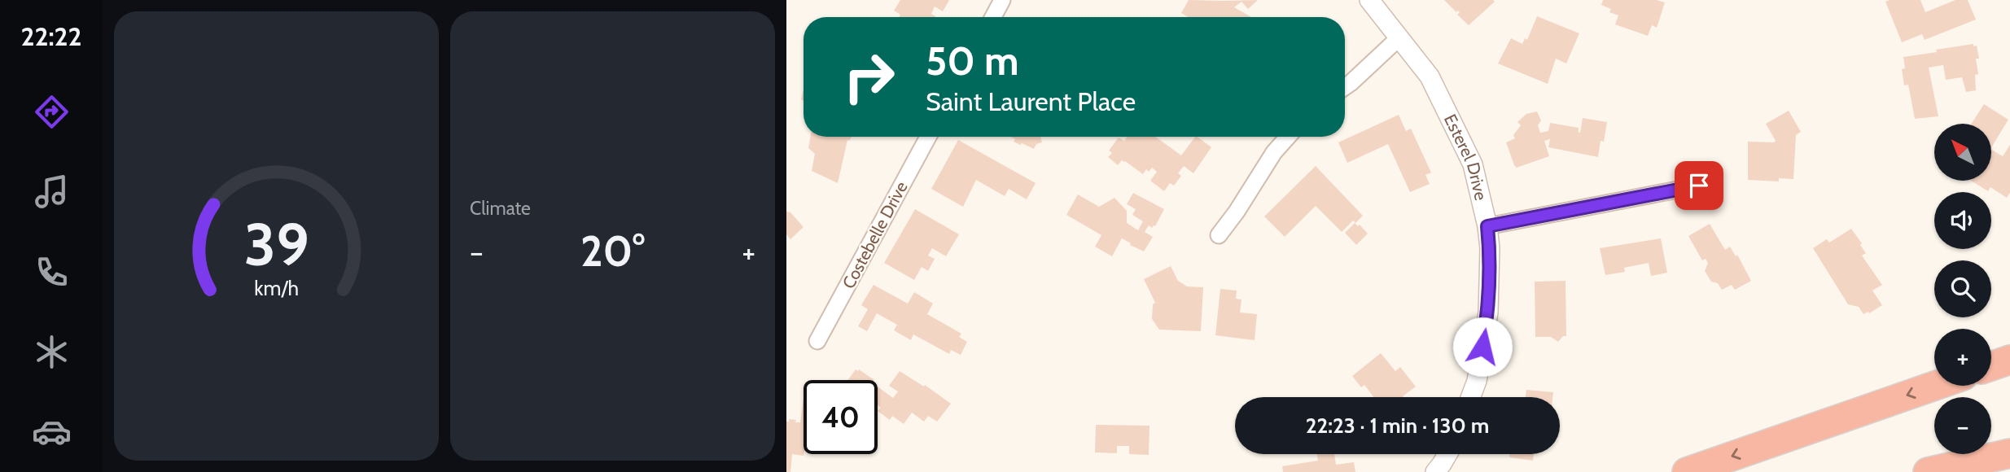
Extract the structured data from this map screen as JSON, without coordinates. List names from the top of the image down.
{
  "streets": {
    "street": ["Esterel Drive", "Costebelle Drive"]
  },
  "north": "top left",
  "page": {
    "tabs": "22:22",
    "tile": "Climate",
    "turn": ["50 m", "Saint Laurent Place"],
    "map_buttons": ["+", "−"],
    "heat": ["−", "20°", "+"],
    "limit": "40",
    "trip": "22:23 · 1 min · 130 m",
    "gauge": ["39", "km/h"]
  }
}
